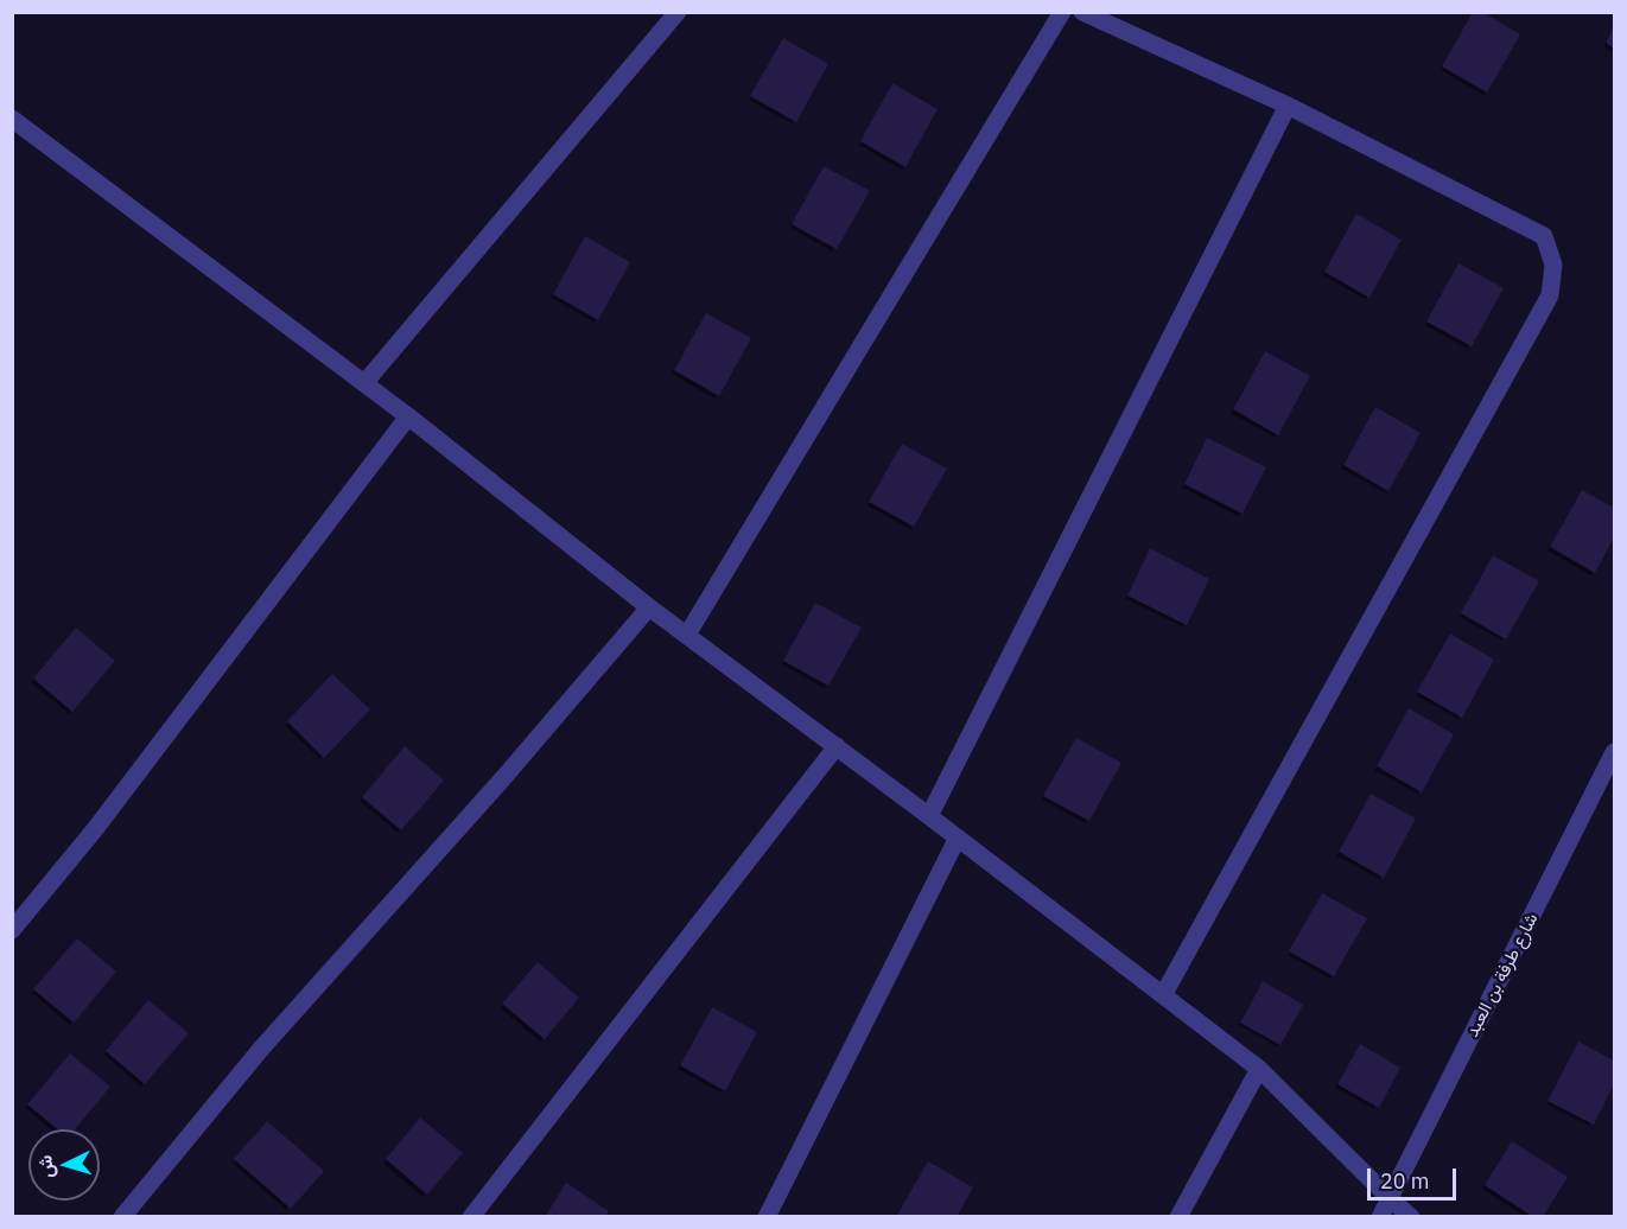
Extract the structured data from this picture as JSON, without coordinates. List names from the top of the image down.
{
  "streets": {
    "street": ["شارع طرفة بن العبد"]
  },
  "scale_bar": "20 m",
  "north": "left"
}
